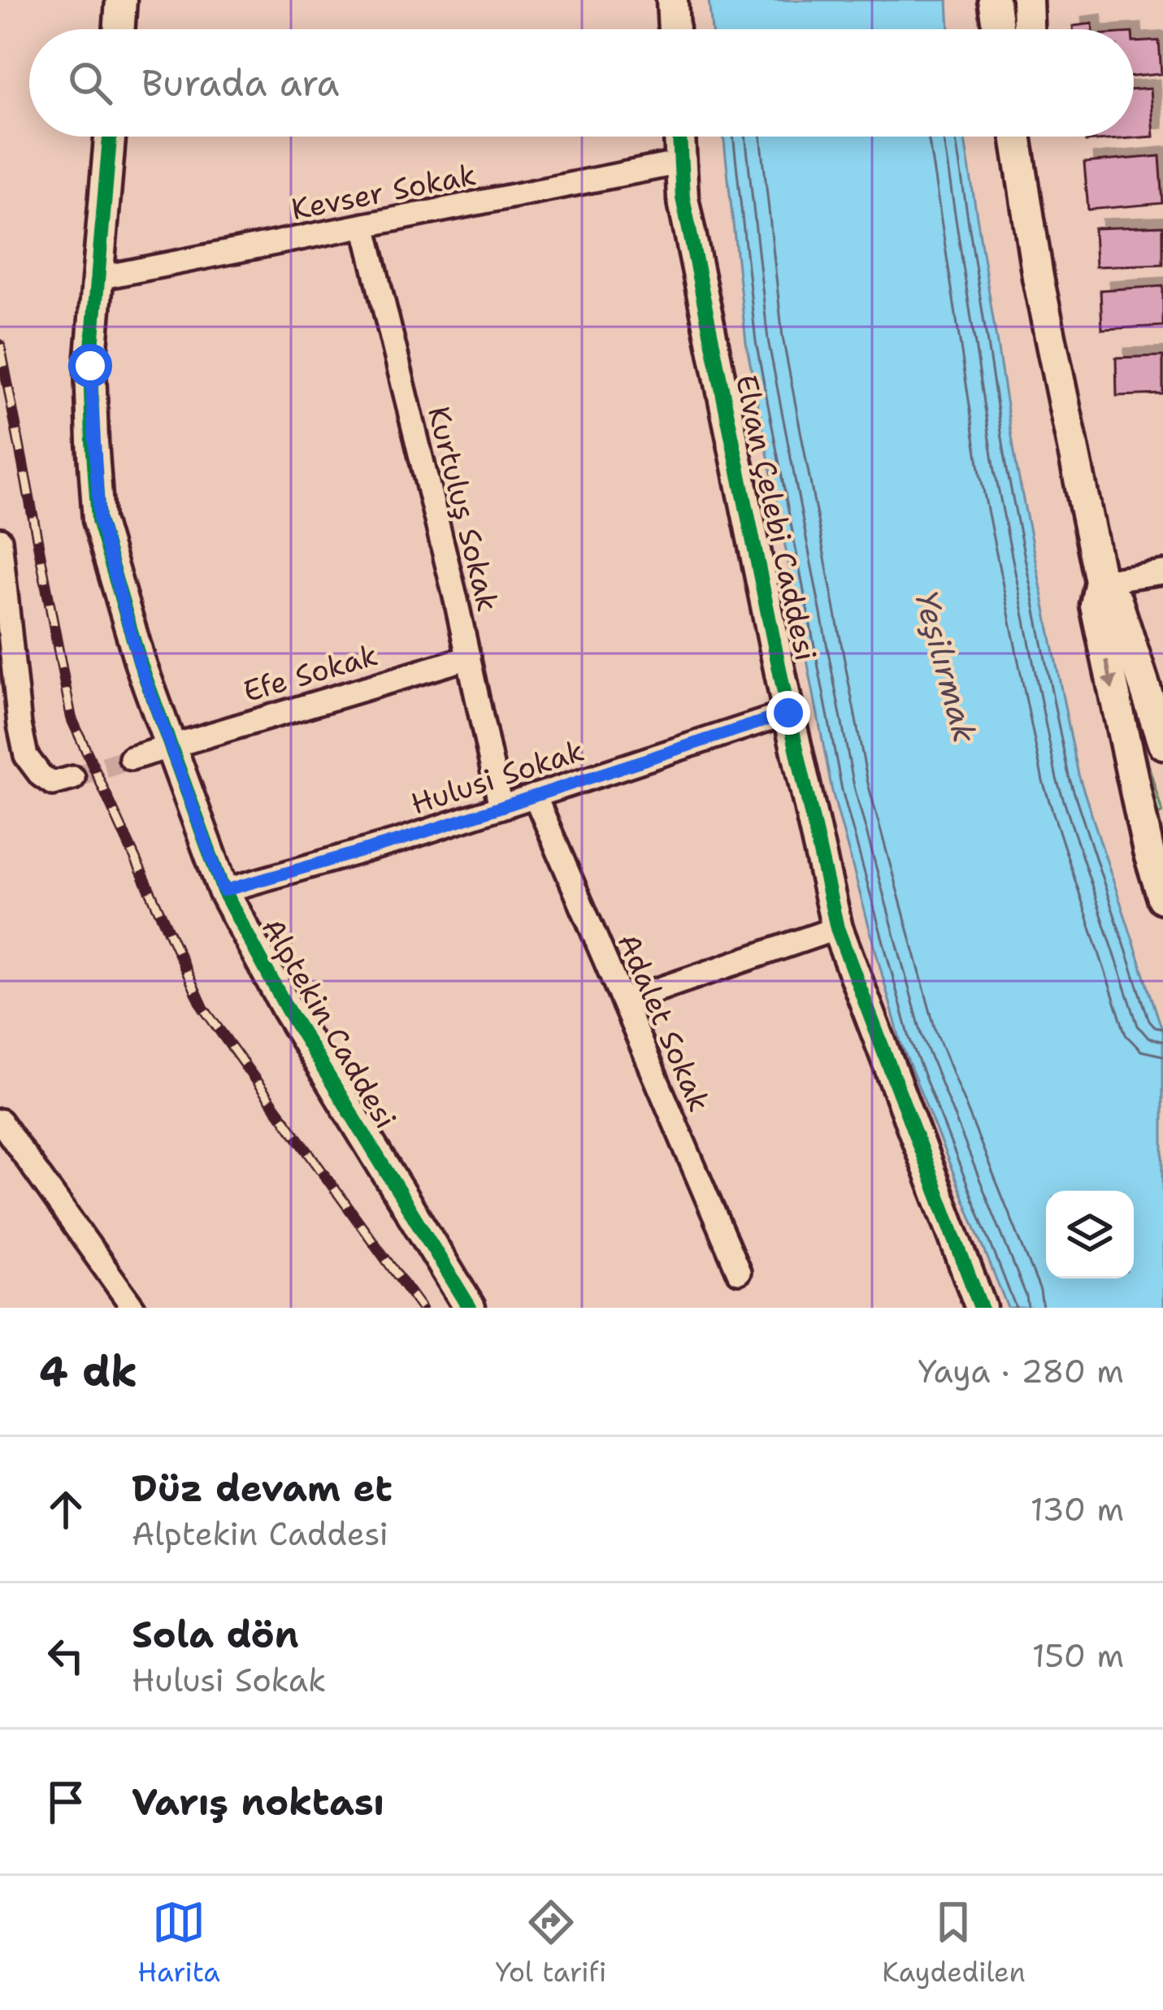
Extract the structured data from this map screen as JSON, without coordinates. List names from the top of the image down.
{
  "streets": {
    "street": [
      "Kevser Sokak",
      "Kurtuluş Sokak",
      "Elvan Çelebi Caddesi",
      "Efe Sokak",
      "Hulusi Sokak",
      "Adalet Sokak",
      "Alptekin Caddesi"
    ]
  },
  "crossings": [
    ["Kevser Sokak", "Kurtuluş Sokak"],
    ["Kevser Sokak", "Elvan Çelebi Caddesi"],
    ["Kevser Sokak", "Alptekin Caddesi"],
    ["Kurtuluş Sokak", "Efe Sokak"],
    ["Kurtuluş Sokak", "Hulusi Sokak"],
    ["Elvan Çelebi Caddesi", "Hulusi Sokak"],
    ["Efe Sokak", "Alptekin Caddesi"],
    ["Hulusi Sokak", "Adalet Sokak"],
    ["Hulusi Sokak", "Alptekin Caddesi"]
  ],
  "water": ["Yeşilırmak"],
  "page": {
    "search": "Burada ara",
    "heading": ["4 dk", "Yaya · 280 m"],
    "list": [
      ["Düz devam et", "Alptekin Caddesi", "130 m"],
      ["Sola dön", "Hulusi Sokak", "150 m"],
      "Varış noktası"
    ],
    "nav": ["Harita", "Yol tarifi", "Kaydedilen"]
  }
}
